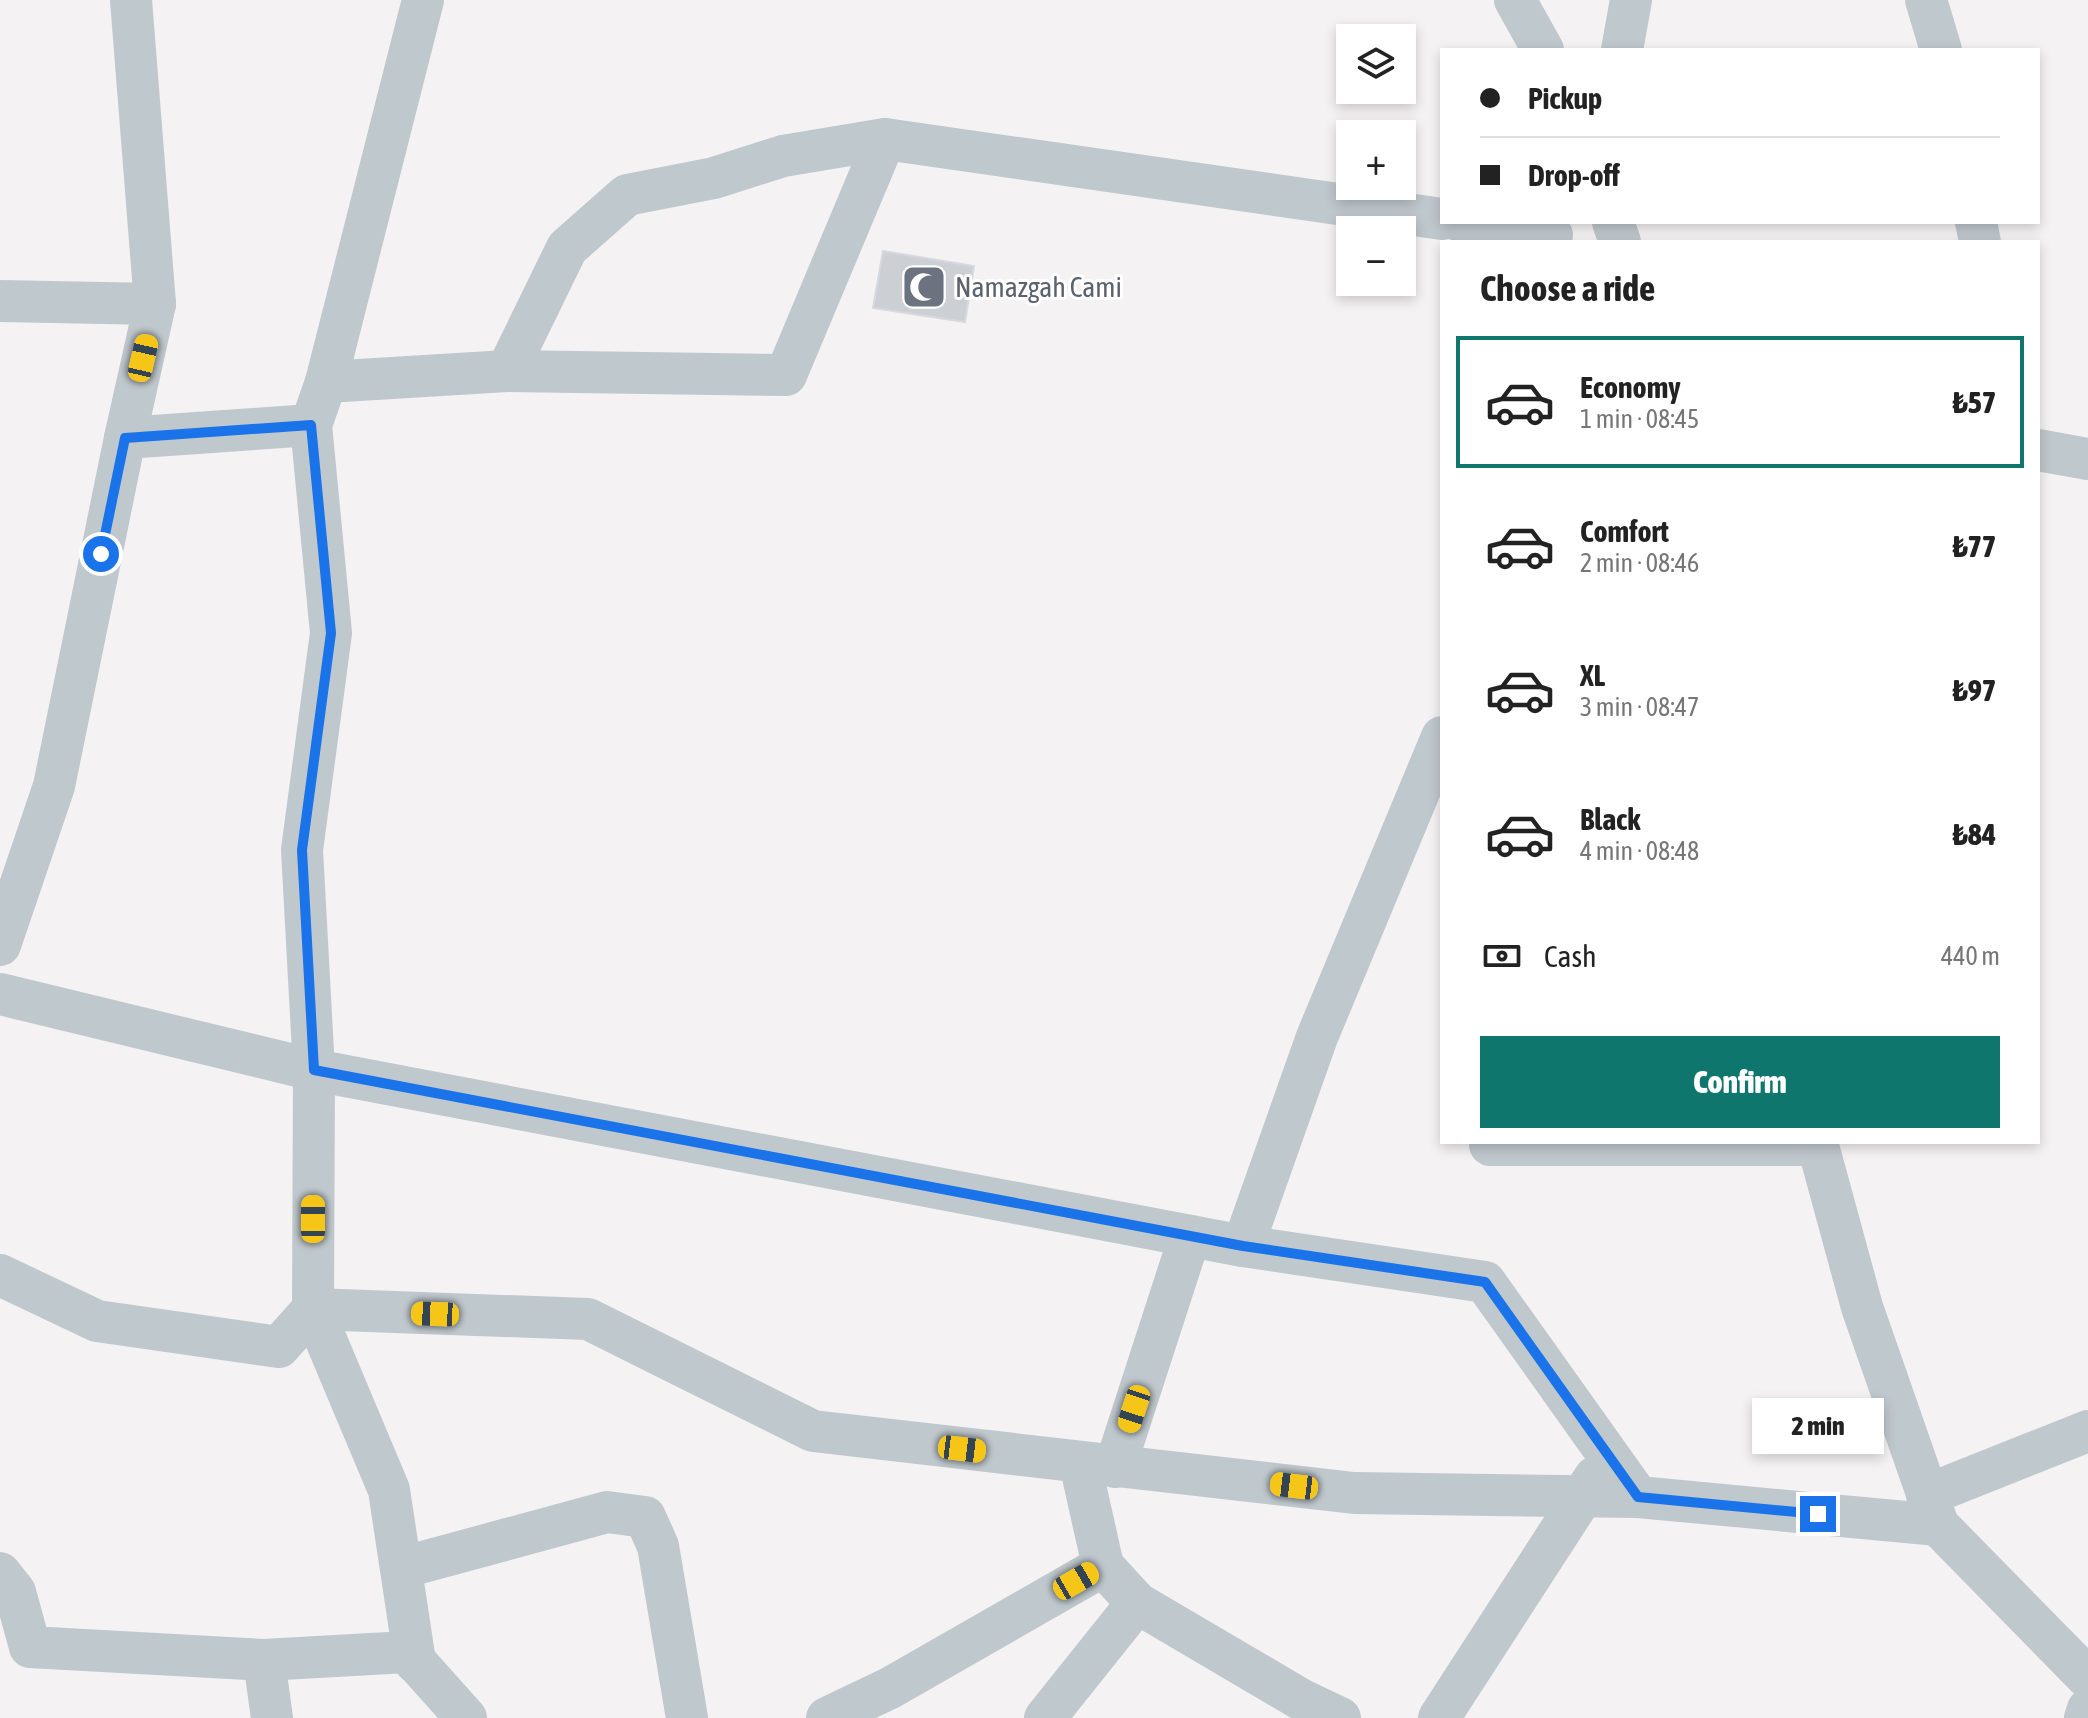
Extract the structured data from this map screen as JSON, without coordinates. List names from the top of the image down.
{
  "places": {
    "mosque": ["Namazgah Cami"]
  },
  "page": {
    "map_buttons": ["+", "−"],
    "banner": ["Pickup", "Drop-off"],
    "heading": "Choose a ride",
    "list": [
      {
        "name": "Economy",
        "note": "1 min · 08:45",
        "value": "₺57"
      },
      {
        "name": "Comfort",
        "note": "2 min · 08:46",
        "value": "₺77"
      },
      {
        "name": "XL",
        "note": "3 min · 08:47",
        "value": "₺97"
      },
      {
        "name": "Black",
        "note": "4 min · 08:48",
        "value": "₺84"
      }
    ],
    "pay": ["Cash", "440 m"],
    "buttons": "Confirm",
    "bubble": "2 min"
  }
}
